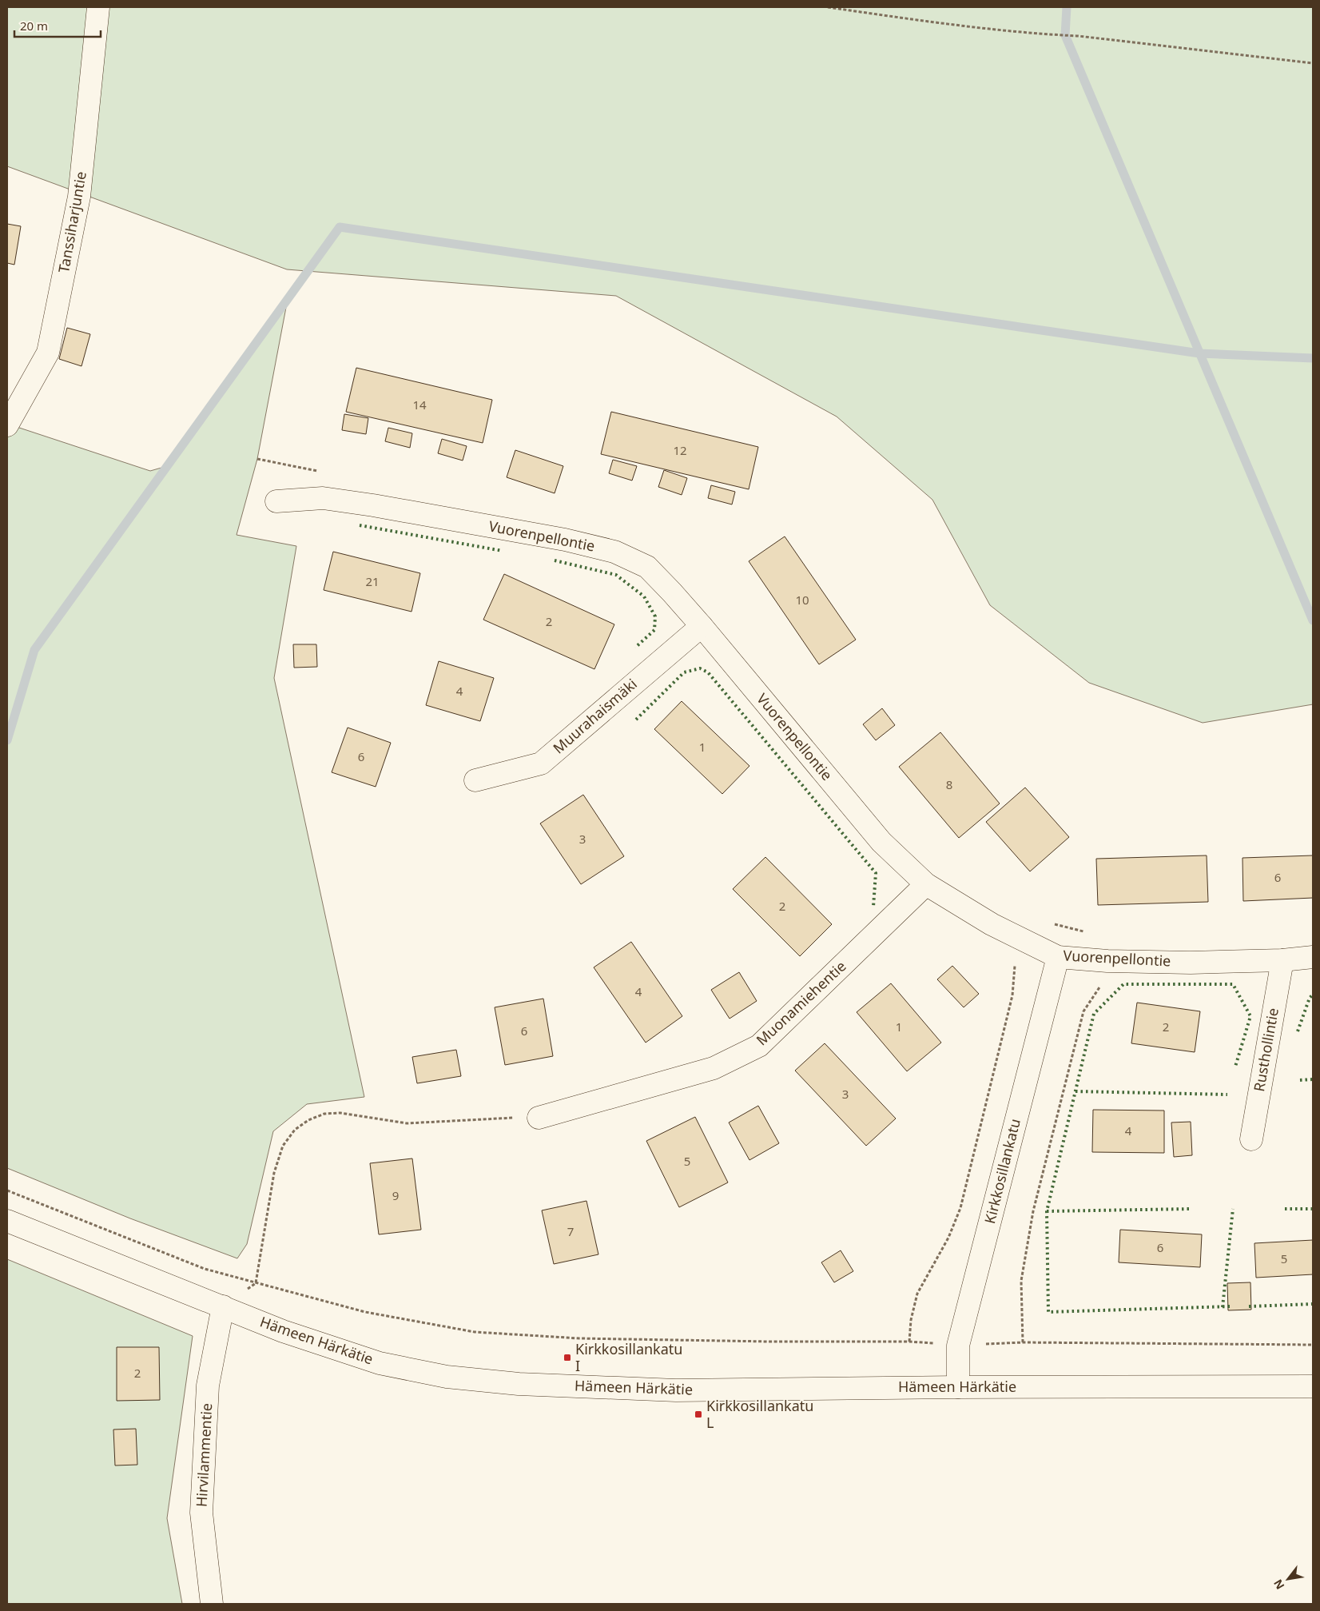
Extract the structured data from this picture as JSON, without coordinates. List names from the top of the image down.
{
  "streets": {
    "street": [
      "Tanssiharjuntie",
      "Vuorenpellontie",
      "Muurahaismäki",
      "Muonamiehentie",
      "Rusthollintie",
      "Kirkkosillankatu",
      "Hämeen Härkätie",
      "Hirvilammentie"
    ]
  },
  "crossings": [
    ["Vuorenpellontie", "Muurahaismäki"],
    ["Vuorenpellontie", "Muonamiehentie"],
    ["Vuorenpellontie", "Rusthollintie"],
    ["Vuorenpellontie", "Kirkkosillankatu"],
    ["Kirkkosillankatu", "Hämeen Härkätie"],
    ["Hämeen Härkätie", "Hirvilammentie"]
  ],
  "places": {
    "transit": ["Kirkkosillankatu I", "Kirkkosillankatu L"]
  },
  "house_numbers": [
    "14",
    "12",
    "21",
    "10",
    "2",
    "4",
    "1",
    "6",
    "8",
    "3",
    "6",
    "2",
    "4",
    "1",
    "2",
    "6",
    "3",
    "4",
    "5",
    "9",
    "7",
    "6",
    "5",
    "2"
  ],
  "scale_bar": "20 m",
  "north": "bottom left"
}
